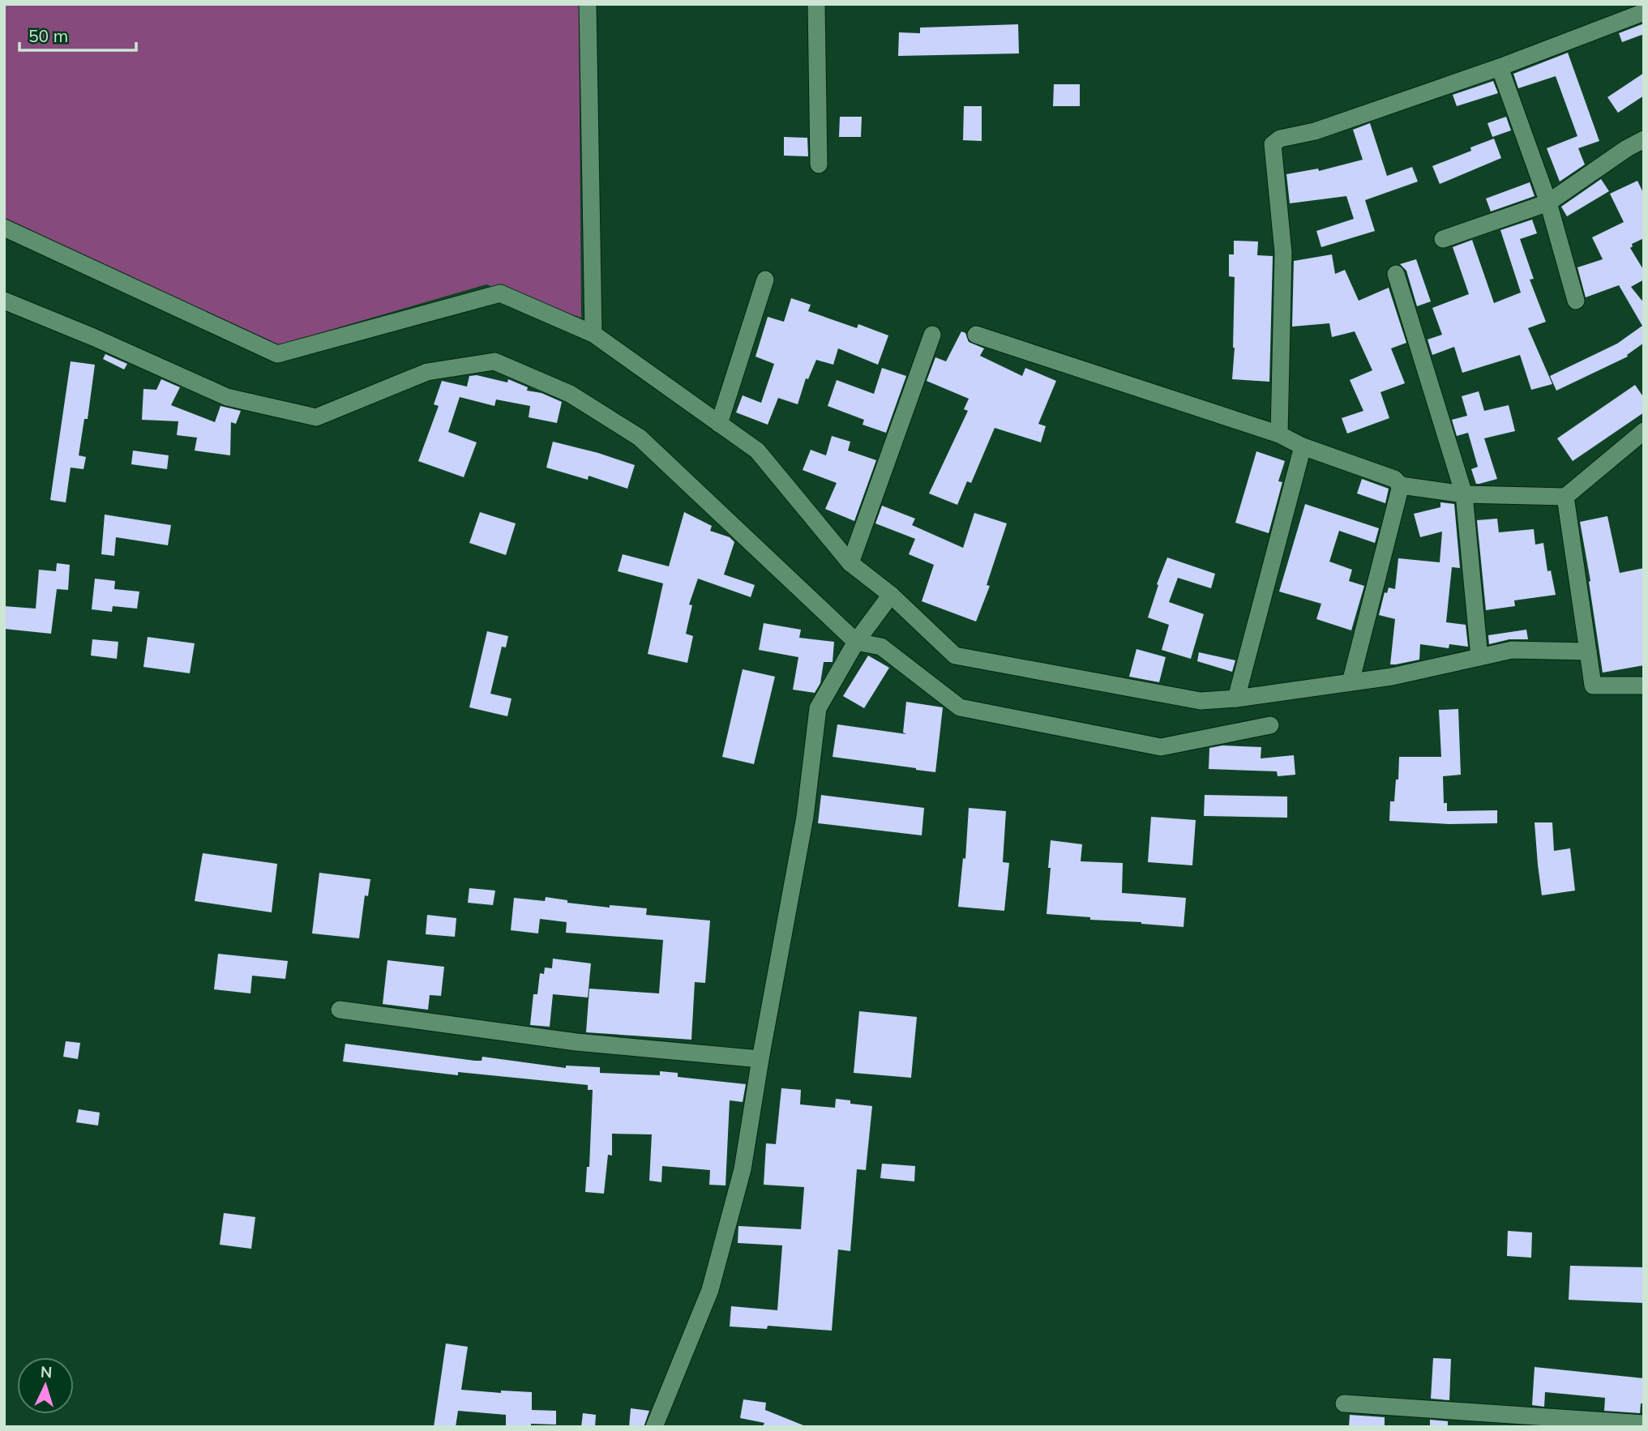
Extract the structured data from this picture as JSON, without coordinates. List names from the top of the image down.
{
  "scale_bar": "50 m",
  "north": "top"
}
